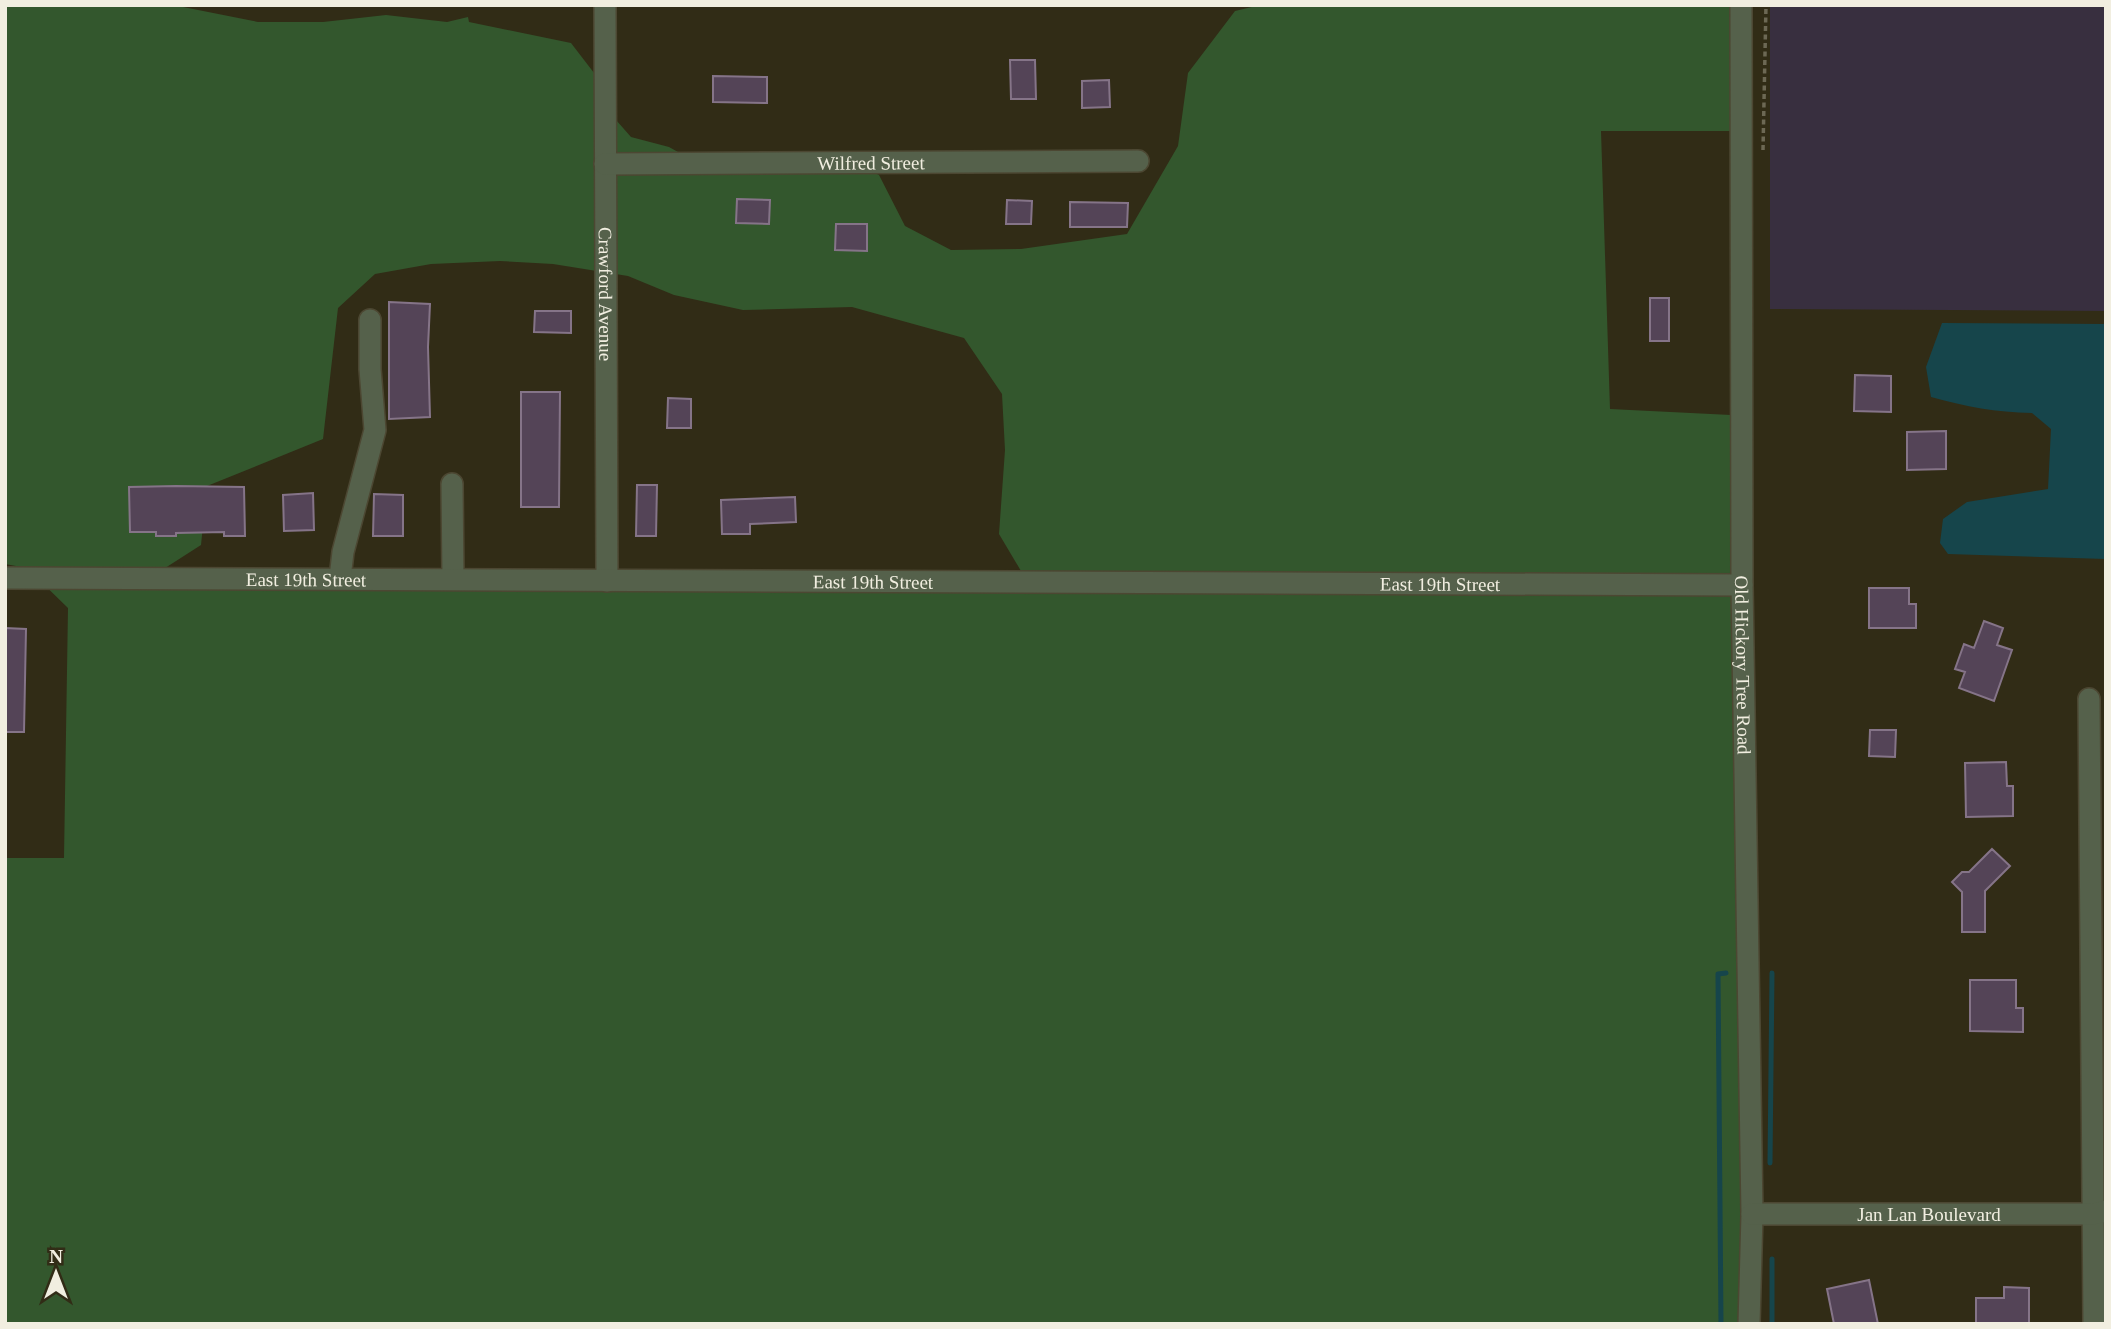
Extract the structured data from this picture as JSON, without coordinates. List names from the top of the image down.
{
  "streets": {
    "street": [
      "Wilfred Street",
      "Crawford Avenue",
      "East 19th Street",
      "Old Hickory Tree Road",
      "Jan Lan Boulevard"
    ]
  },
  "crossings": [
    ["Wilfred Street", "Crawford Avenue"],
    ["Crawford Avenue", "East 19th Street"],
    ["East 19th Street", "Old Hickory Tree Road"],
    ["Old Hickory Tree Road", "Jan Lan Boulevard"]
  ],
  "north": "top"
}
